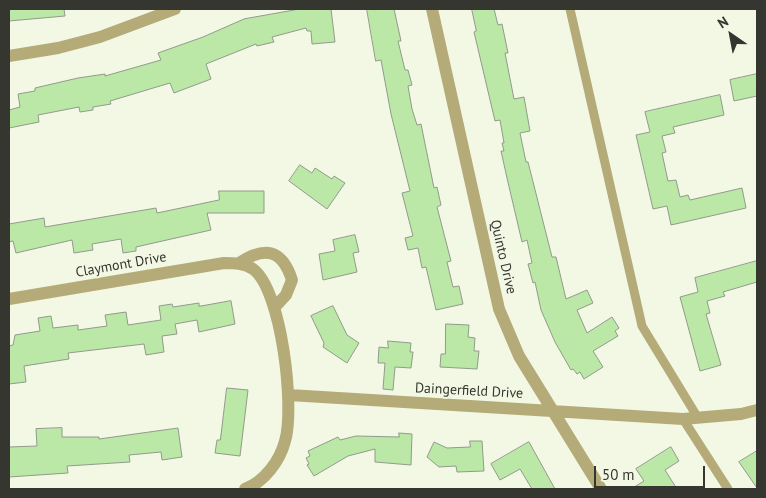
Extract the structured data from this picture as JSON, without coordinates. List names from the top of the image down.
{
  "streets": {
    "street": ["Quinto Drive", "Claymont Drive", "Daingerfield Drive"]
  },
  "crossings": [
    ["Quinto Drive", "Daingerfield Drive"]
  ],
  "scale_bar": "50 m",
  "north": "top left"
}
